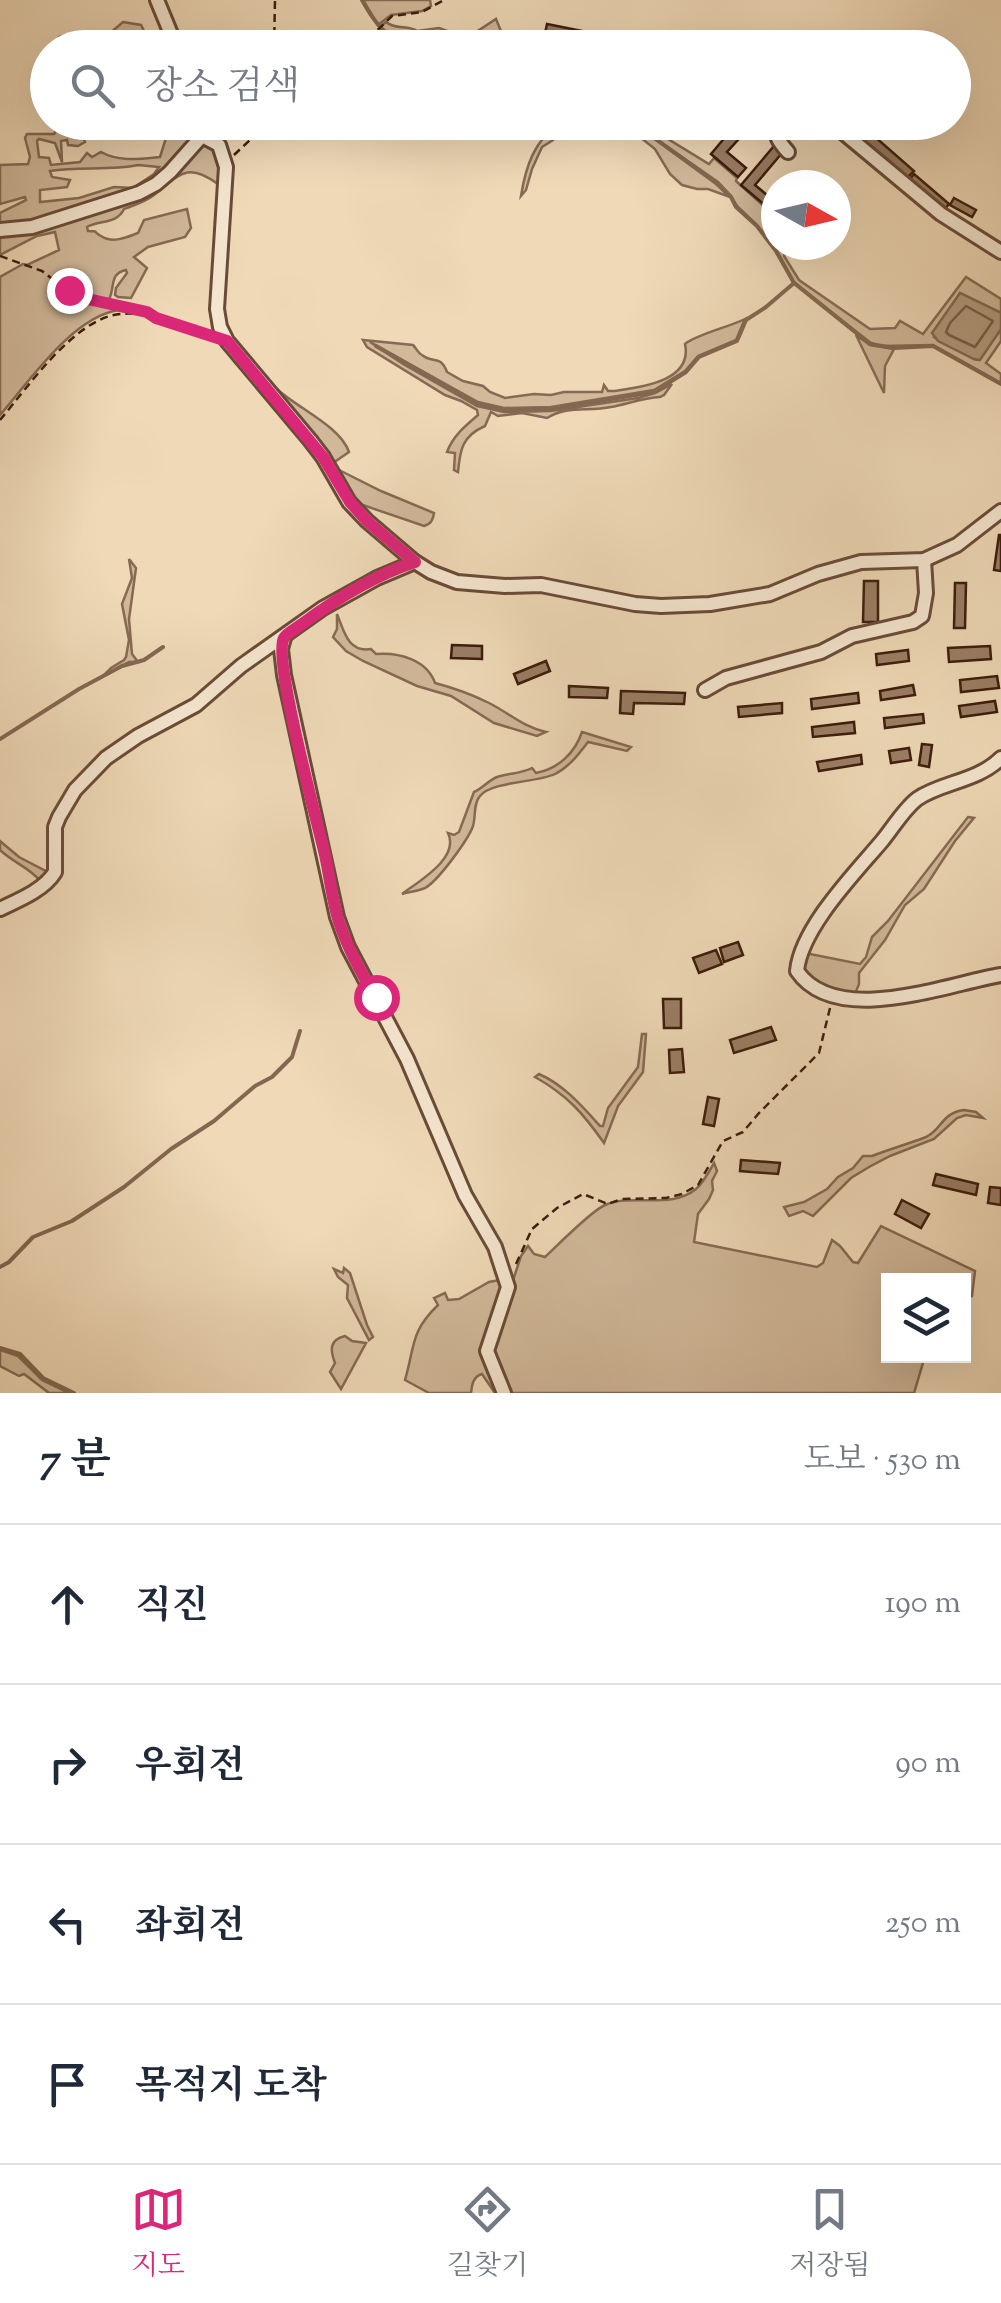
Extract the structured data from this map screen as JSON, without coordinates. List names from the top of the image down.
{
  "north": "right",
  "page": {
    "search": "장소 검색",
    "heading": ["7 분", "도보 · 530 m"],
    "list": [
      ["직진", "190 m"],
      ["우회전", "90 m"],
      ["좌회전", "250 m"],
      "목적지 도착"
    ],
    "nav": ["지도", "길찾기", "저장됨"]
  }
}
